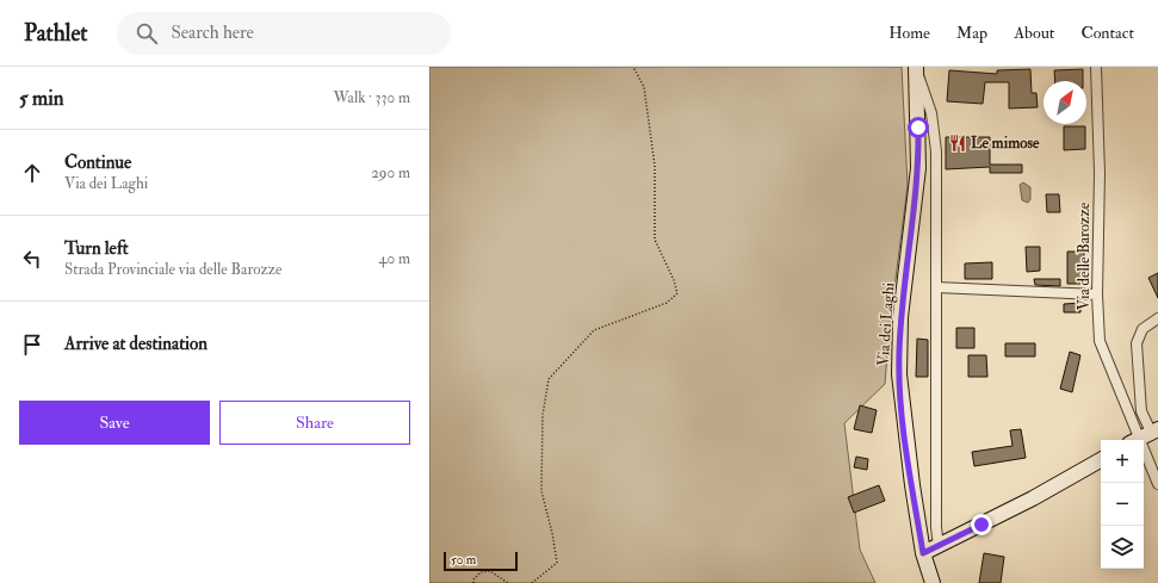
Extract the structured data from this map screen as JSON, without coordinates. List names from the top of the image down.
{
  "streets": {
    "main road": ["Via dei Laghi"],
    "street": ["Via delle Barozze"]
  },
  "places": {
    "restaurant": ["Le mimose"]
  },
  "scale_bar": "50 m",
  "north": "top right",
  "page": {
    "header": "Pathlet",
    "search": "Search here",
    "nav": [
      "Home",
      "Map",
      "About",
      "Contact"
    ],
    "heading": ["5 min", "Walk · 330 m"],
    "list": [
      ["Continue", "Via dei Laghi", "290 m"],
      ["Turn left", "Strada Provinciale via delle Barozze", "40 m"],
      "Arrive at destination"
    ],
    "buttons": ["Save", "Share"],
    "map_buttons": ["+", "−"],
    "scale": "50 m"
  }
}
